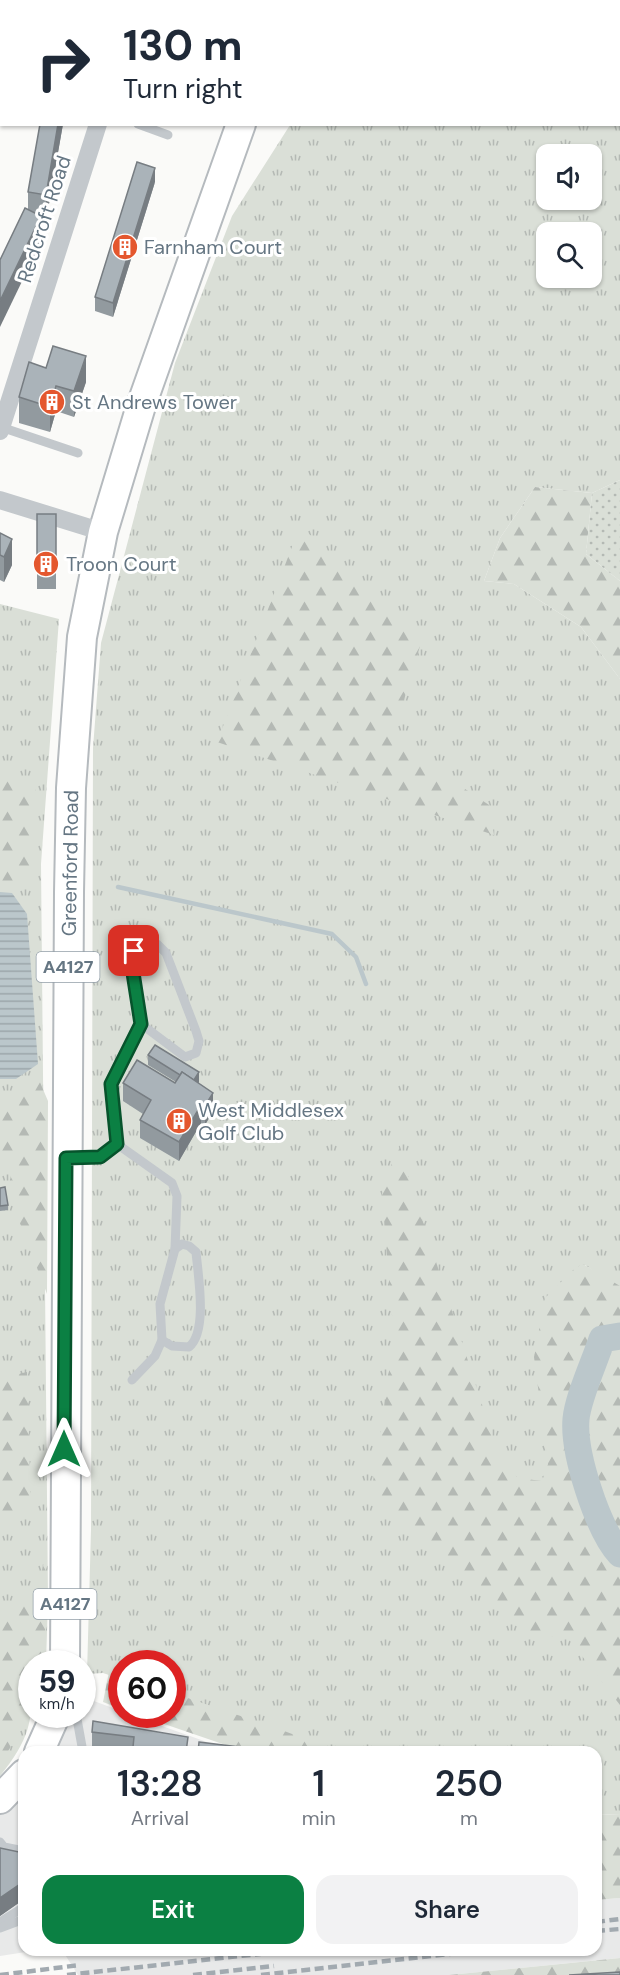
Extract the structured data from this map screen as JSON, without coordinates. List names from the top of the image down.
{
  "streets": {
    "main road": ["Greenford Road", "A4127"],
    "street": ["Redcroft Road"]
  },
  "places": {
    "building": [
      "Farnham Court",
      "St Andrews Tower",
      "Troon Court",
      "West Middlesex Golf Club"
    ]
  },
  "page": {
    "turn": ["130 m", "Turn right"],
    "speed": "59 km/h",
    "limit": "60",
    "eta": [
      "13:28",
      "Arrival",
      "1",
      "min",
      "250",
      "m"
    ],
    "buttons": ["Exit", "Share"]
  }
}
